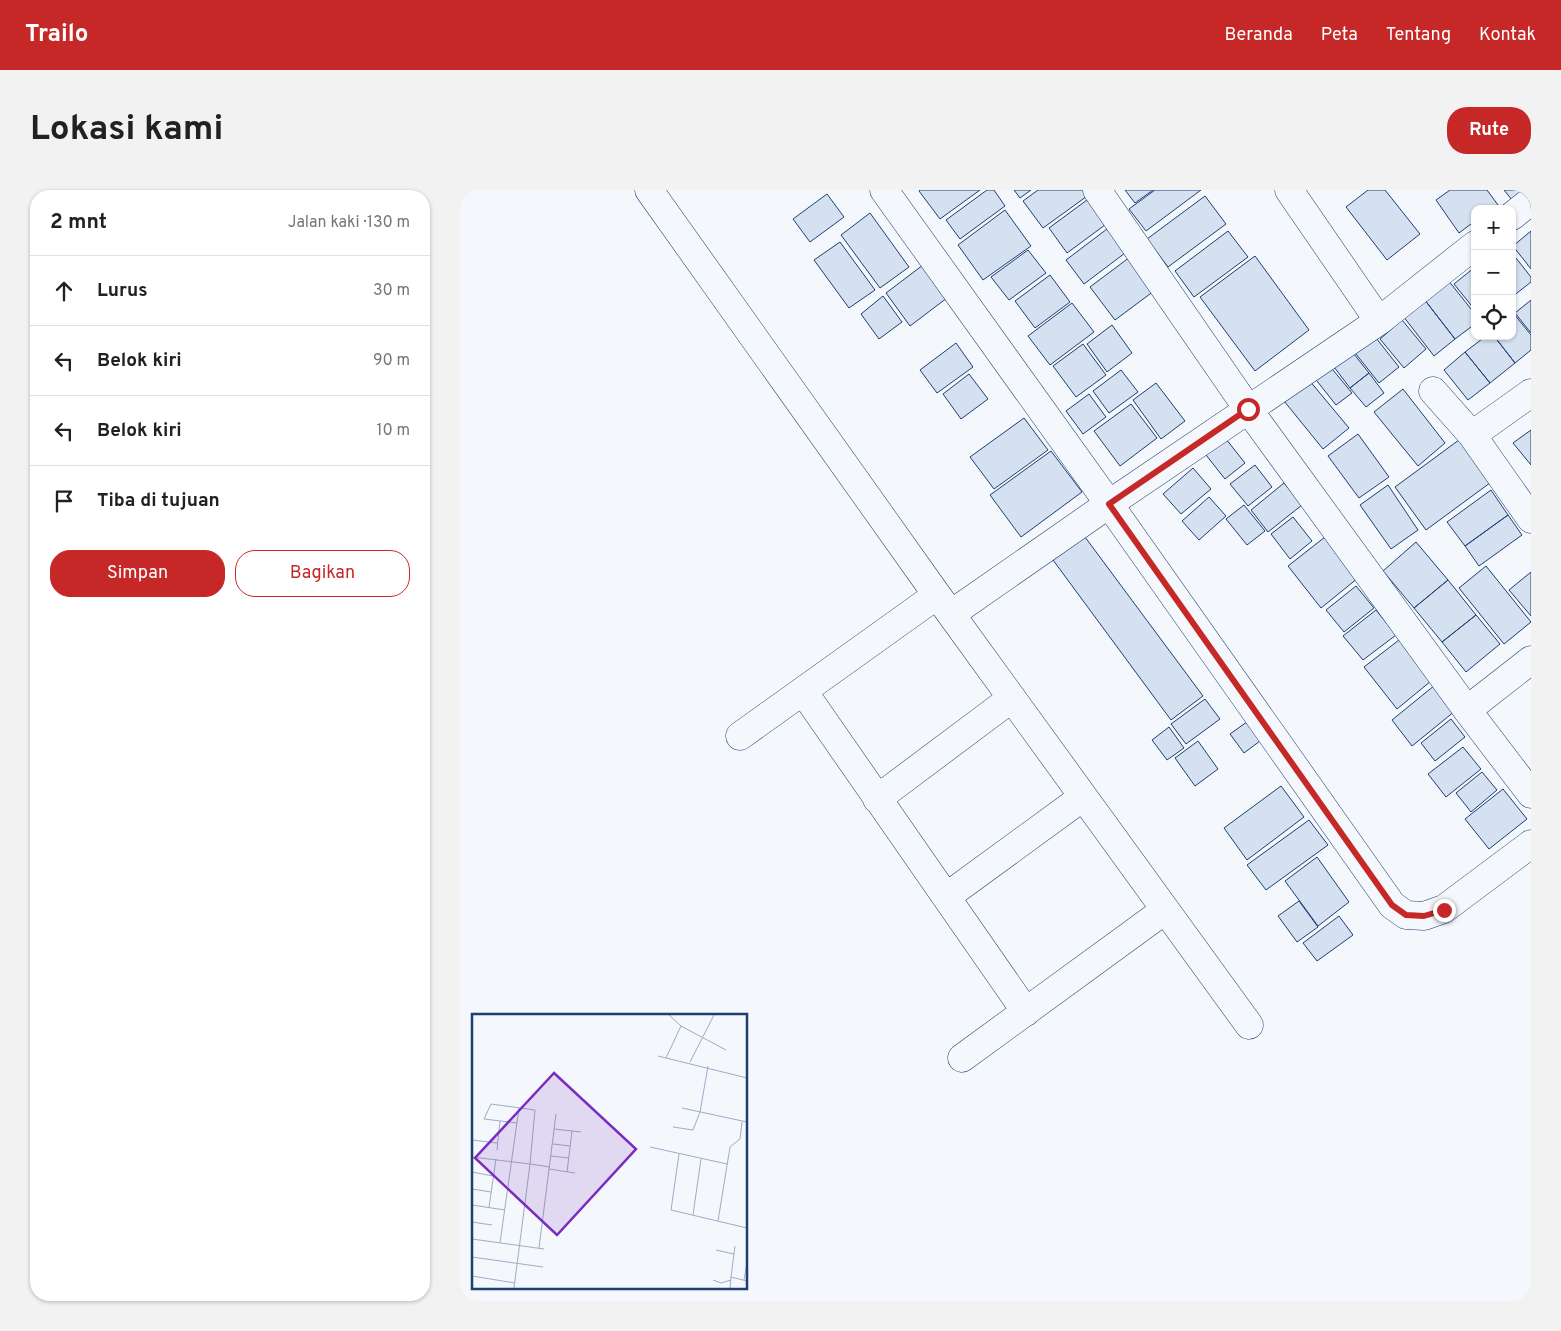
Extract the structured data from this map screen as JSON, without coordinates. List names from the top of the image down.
{
  "page": {
    "header": "Trailo",
    "nav": [
      "Beranda",
      "Peta",
      "Tentang",
      "Kontak"
    ],
    "buttons": [
      "Rute",
      ["Simpan", "Bagikan"]
    ],
    "title": "Lokasi kami",
    "heading": ["2 mnt", "Jalan kaki · 130 m"],
    "map_buttons": ["+", "−"],
    "list": [
      ["Lurus", "30 m"],
      ["Belok kiri", "90 m"],
      ["Belok kiri", "10 m"],
      "Tiba di tujuan"
    ]
  }
}
